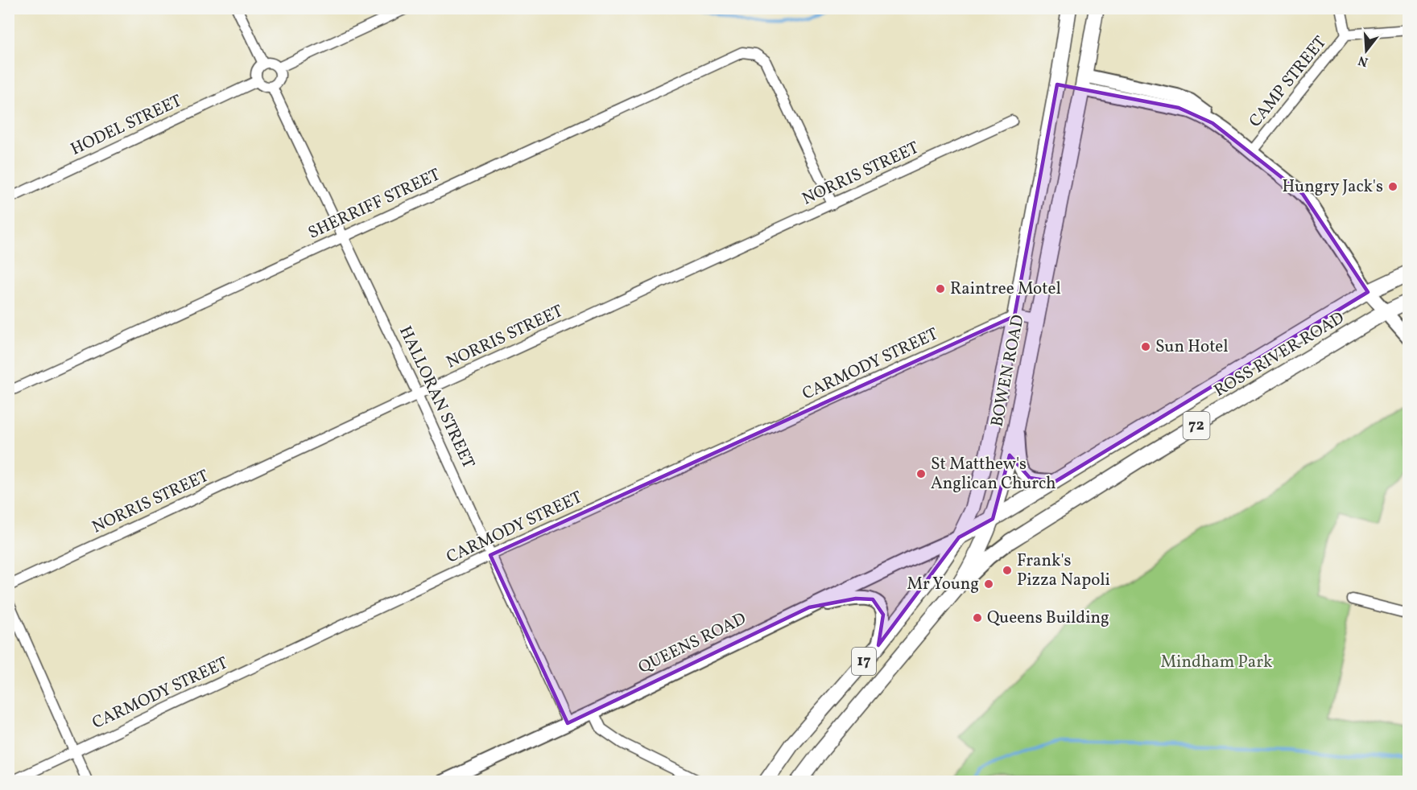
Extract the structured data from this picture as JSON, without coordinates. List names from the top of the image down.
{
  "streets": {
    "main road": [
      "ROSS RIVER ROAD",
      "BOWEN ROAD",
      "72",
      "17"
    ],
    "street": [
      "CAMP STREET",
      "HODEL STREET",
      "NORRIS STREET",
      "SHERRIFF STREET",
      "CARMODY STREET",
      "HALLORAN STREET",
      "QUEENS ROAD"
    ]
  },
  "crossings": [
    ["HODEL STREET", "HALLORAN STREET"],
    ["NORRIS STREET", "SHERRIFF STREET"],
    ["NORRIS STREET", "HALLORAN STREET"],
    ["SHERRIFF STREET", "HALLORAN STREET"],
    ["ROSS RIVER ROAD", "BOWEN ROAD"],
    ["ROSS RIVER ROAD", "QUEENS ROAD"],
    ["ROSS RIVER ROAD", "17"],
    ["CARMODY STREET", "BOWEN ROAD"],
    ["CARMODY STREET", "HALLORAN STREET"],
    ["BOWEN ROAD", "QUEENS ROAD"],
    ["BOWEN ROAD", "17"],
    ["HALLORAN STREET", "QUEENS ROAD"],
    ["QUEENS ROAD", "17"]
  ],
  "parks": ["Mindham Park"],
  "places": [
    "Hungry Jack's",
    "Raintree Motel",
    "Sun Hotel",
    "St Matthew's Anglican Church",
    "Frank's Pizza Napoli",
    "Mr Young",
    "Queens Building"
  ],
  "north": "bottom"
}
